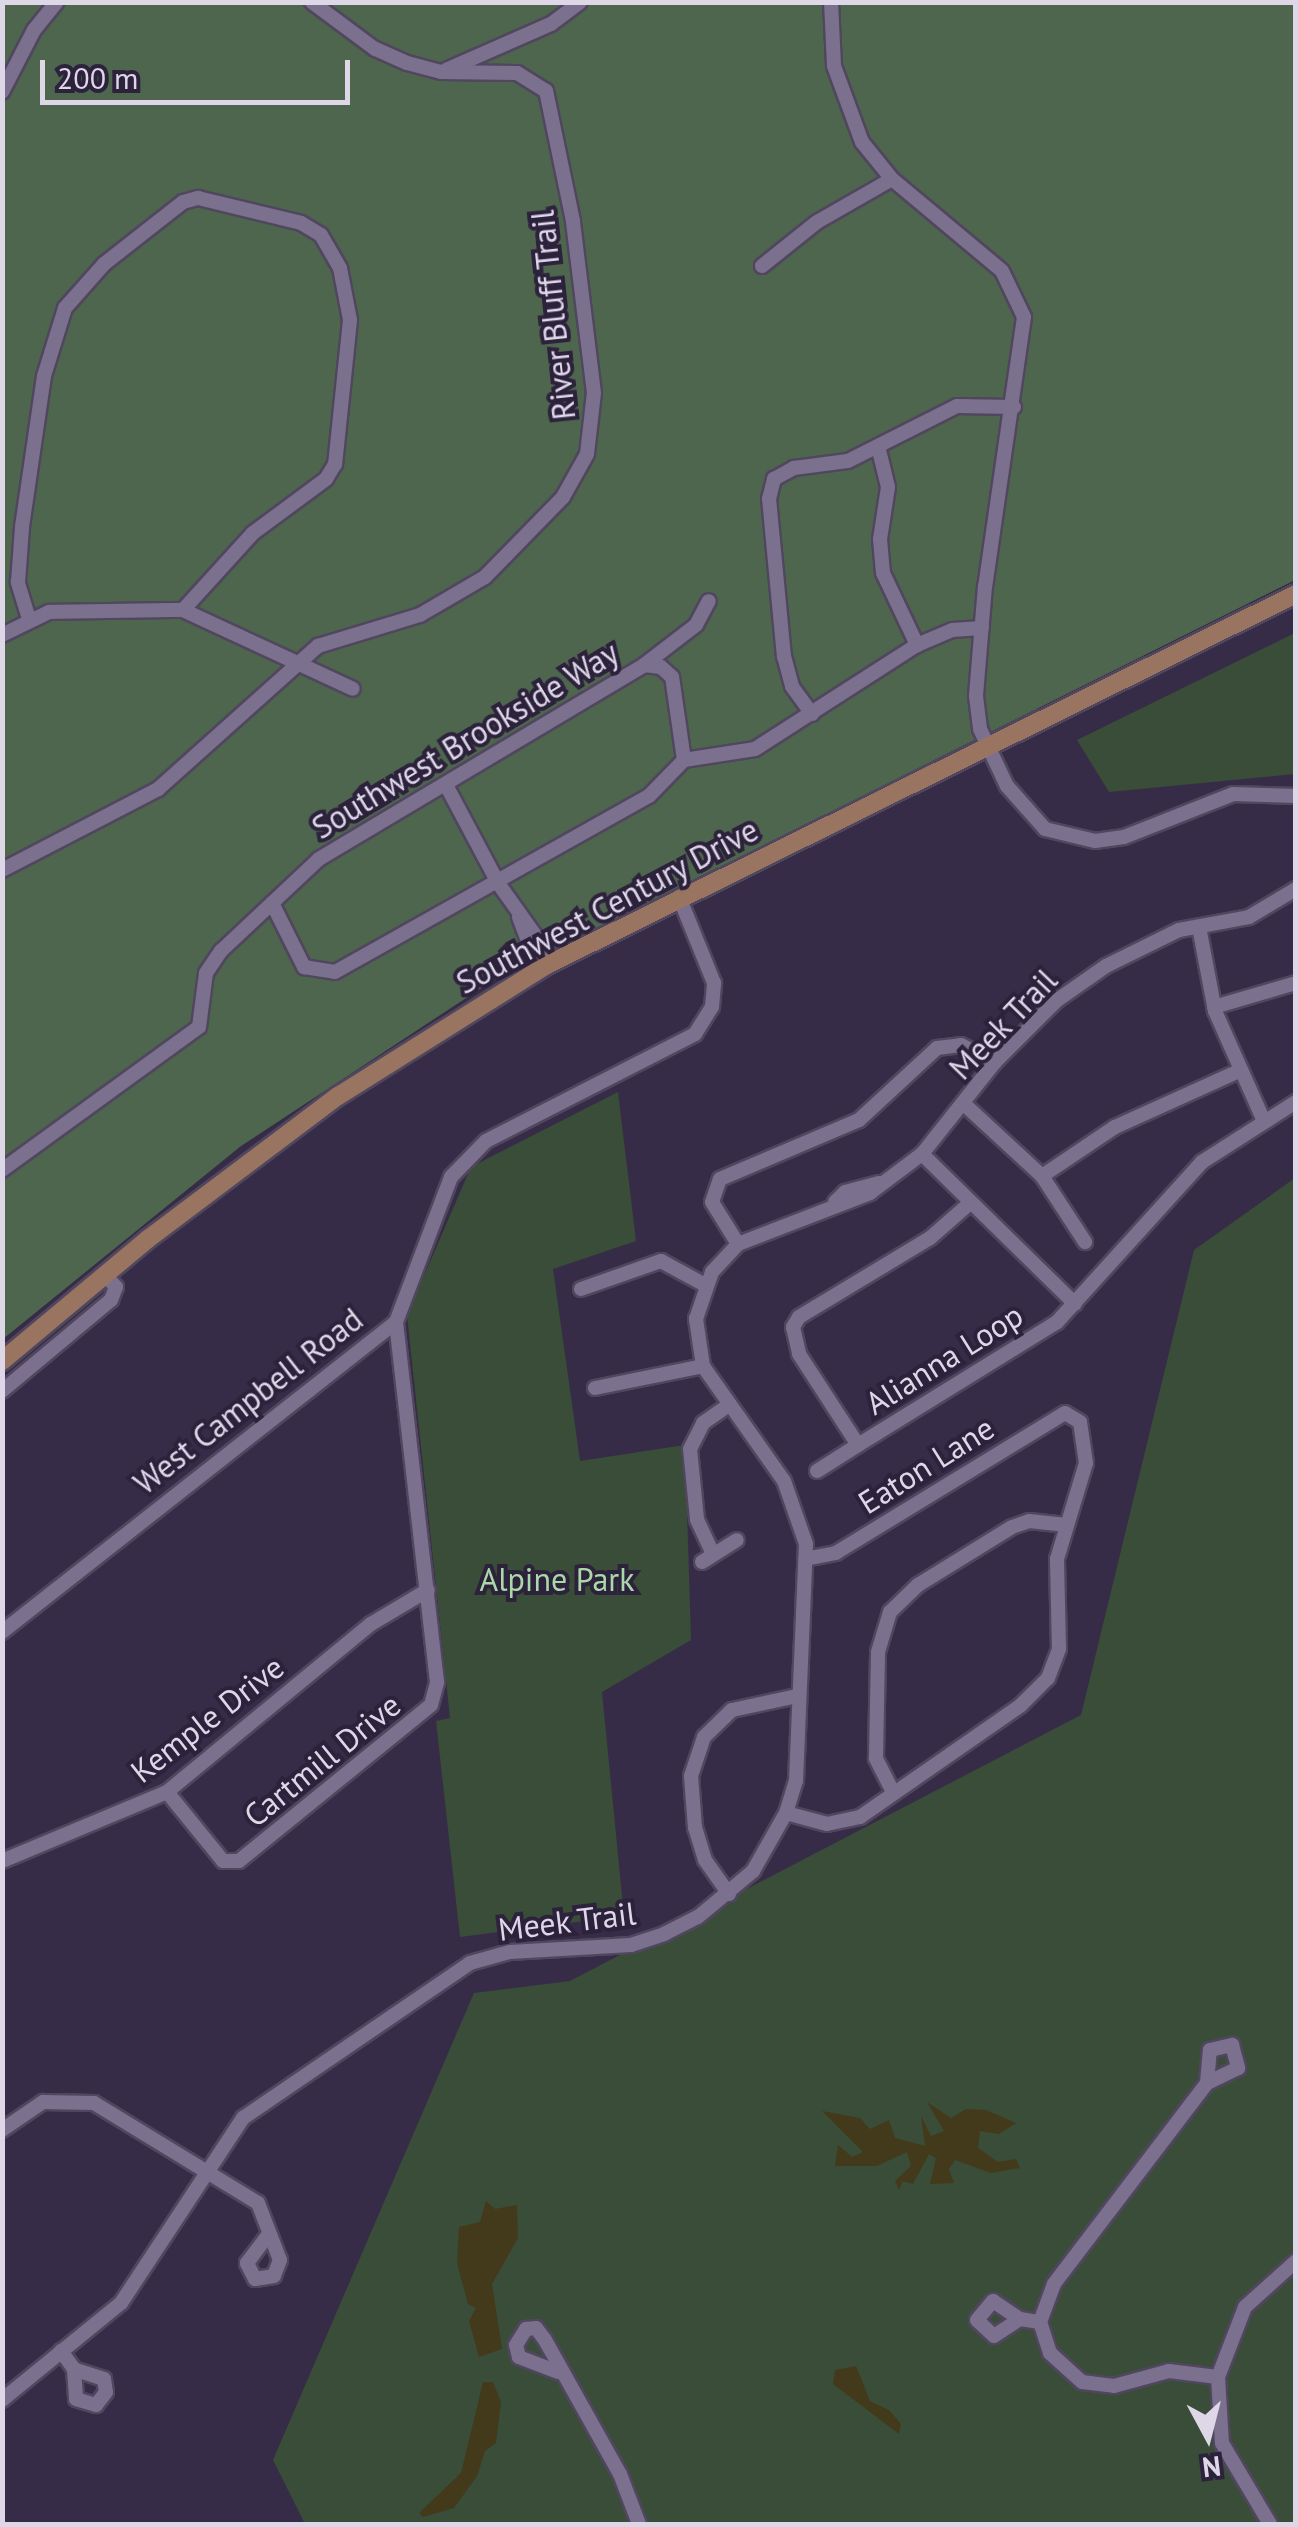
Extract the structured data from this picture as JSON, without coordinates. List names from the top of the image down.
{
  "streets": {
    "main road": ["Southwest Century Drive"],
    "street": [
      "River Bluff Trail",
      "Southwest Brookside Way",
      "Meek Trail",
      "Alianna Loop",
      "West Campbell Road",
      "Eaton Lane",
      "Kemple Drive",
      "Cartmill Drive"
    ]
  },
  "crossings": [
    ["Southwest Century Drive", "West Campbell Road"],
    ["Meek Trail", "Eaton Lane"],
    ["Kemple Drive", "Cartmill Drive"]
  ],
  "parks": ["Alpine Park"],
  "scale_bar": "200 m",
  "north": "bottom"
}
